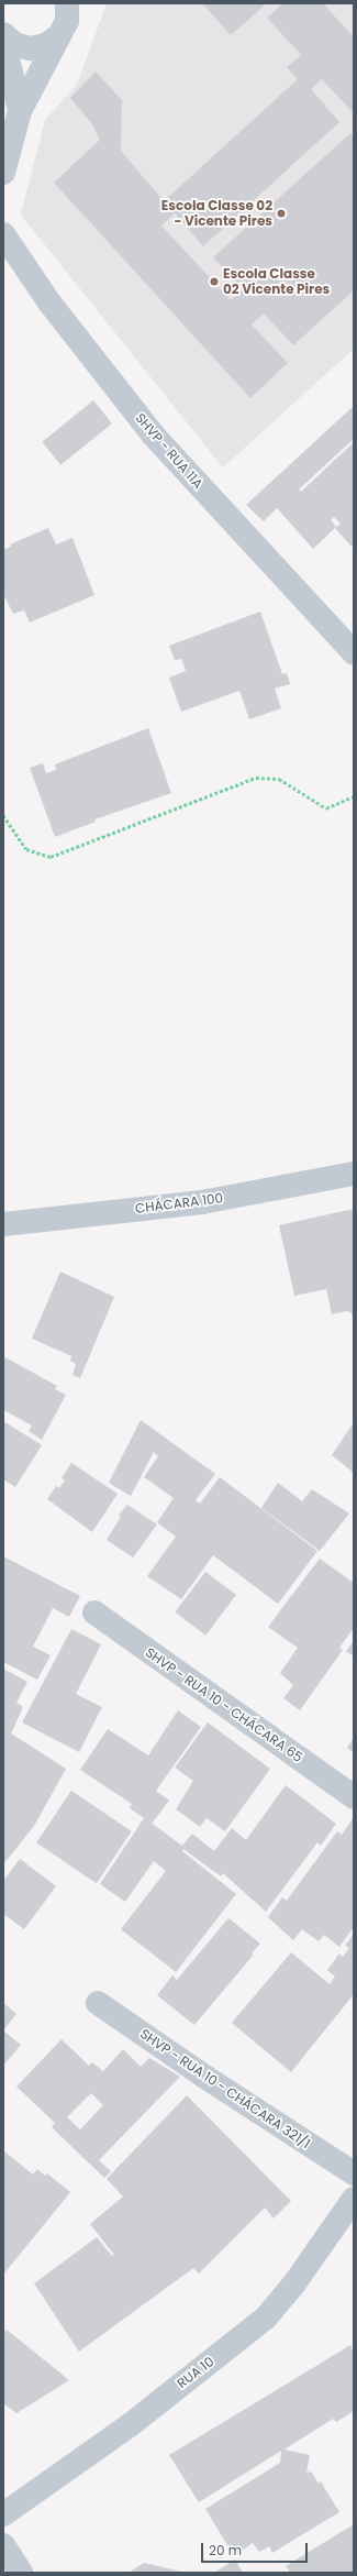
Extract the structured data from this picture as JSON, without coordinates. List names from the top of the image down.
{
  "streets": {
    "street": [
      "SHVP - RUA 11A",
      "CHÁCARA 100",
      "SHVP - RUA 10 - CHÁCARA 65",
      "SHVP - RUA 10 - CHÁCARA 321/1",
      "RUA 10"
    ]
  },
  "places": ["Escola Classe 02 - Vicente Pires", "Escola Classe 02 Vicente Pires"],
  "scale_bar": "20 m"
}
